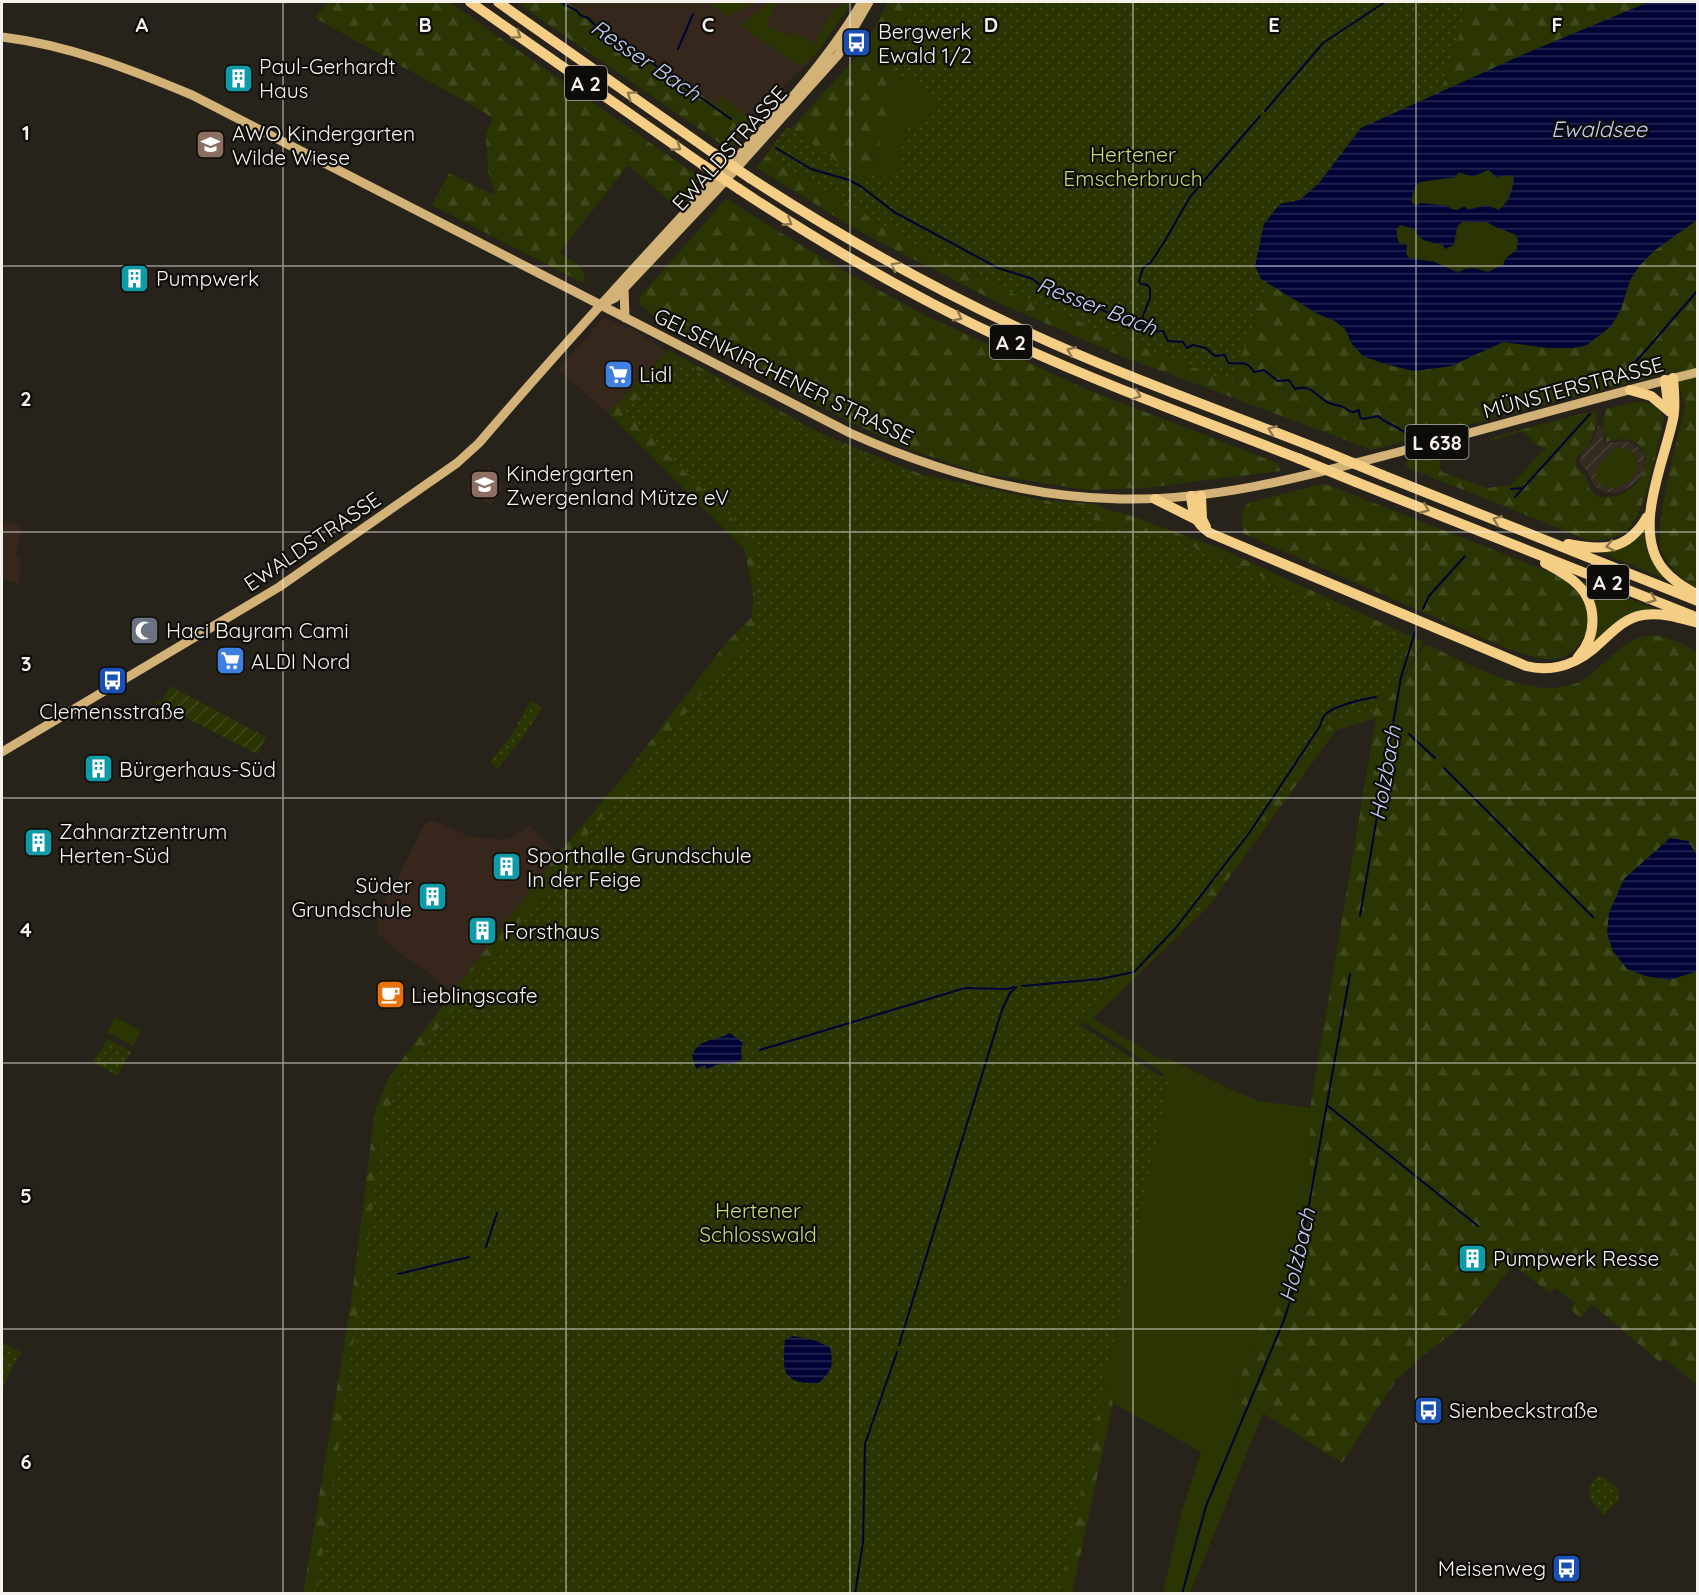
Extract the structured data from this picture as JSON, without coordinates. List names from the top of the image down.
{
  "streets": {
    "highway": ["A 2"],
    "main road": [
      "EWALDSTRASSE",
      "GELSENKIRCHENER STRASSE",
      "MÜNSTERSTRASSE",
      "L 638"
    ]
  },
  "crossings": [
    ["EWALDSTRASSE", "GELSENKIRCHENER STRASSE"],
    ["GELSENKIRCHENER STRASSE", "MÜNSTERSTRASSE"]
  ],
  "water": ["Resser Bach", "Ewaldsee", "Holzbach"],
  "parks": ["Hertener Emscherbruch", "Hertener Schlosswald"],
  "places": {
    "bus stop": [
      "Bergwerk Ewald 1/2",
      "Clemensstraße",
      "Sienbeckstraße",
      "Meisenweg"
    ],
    "building": [
      "Paul-Gerhardt Haus",
      "Pumpwerk",
      "Bürgerhaus-Süd",
      "Zahnarztzentrum Herten-Süd",
      "Sporthalle Grundschule In der Feige",
      "Süder Grundschule",
      "Forsthaus",
      "Pumpwerk Resse"
    ],
    "school or university": ["AWO Kindergarten Wilde Wiese", "Kindergarten Zwergenland Mütze eV"],
    "supermarket": ["Lidl", "ALDI Nord"],
    "mosque": ["Haci Bayram Cami"],
    "cafe": ["Lieblingscafe"]
  },
  "grid": {
    "columns": [
      "A",
      "B",
      "C",
      "D",
      "E",
      "F"
    ],
    "rows": [
      "1",
      "2",
      "3",
      "4",
      "5",
      "6"
    ]
  }
}
